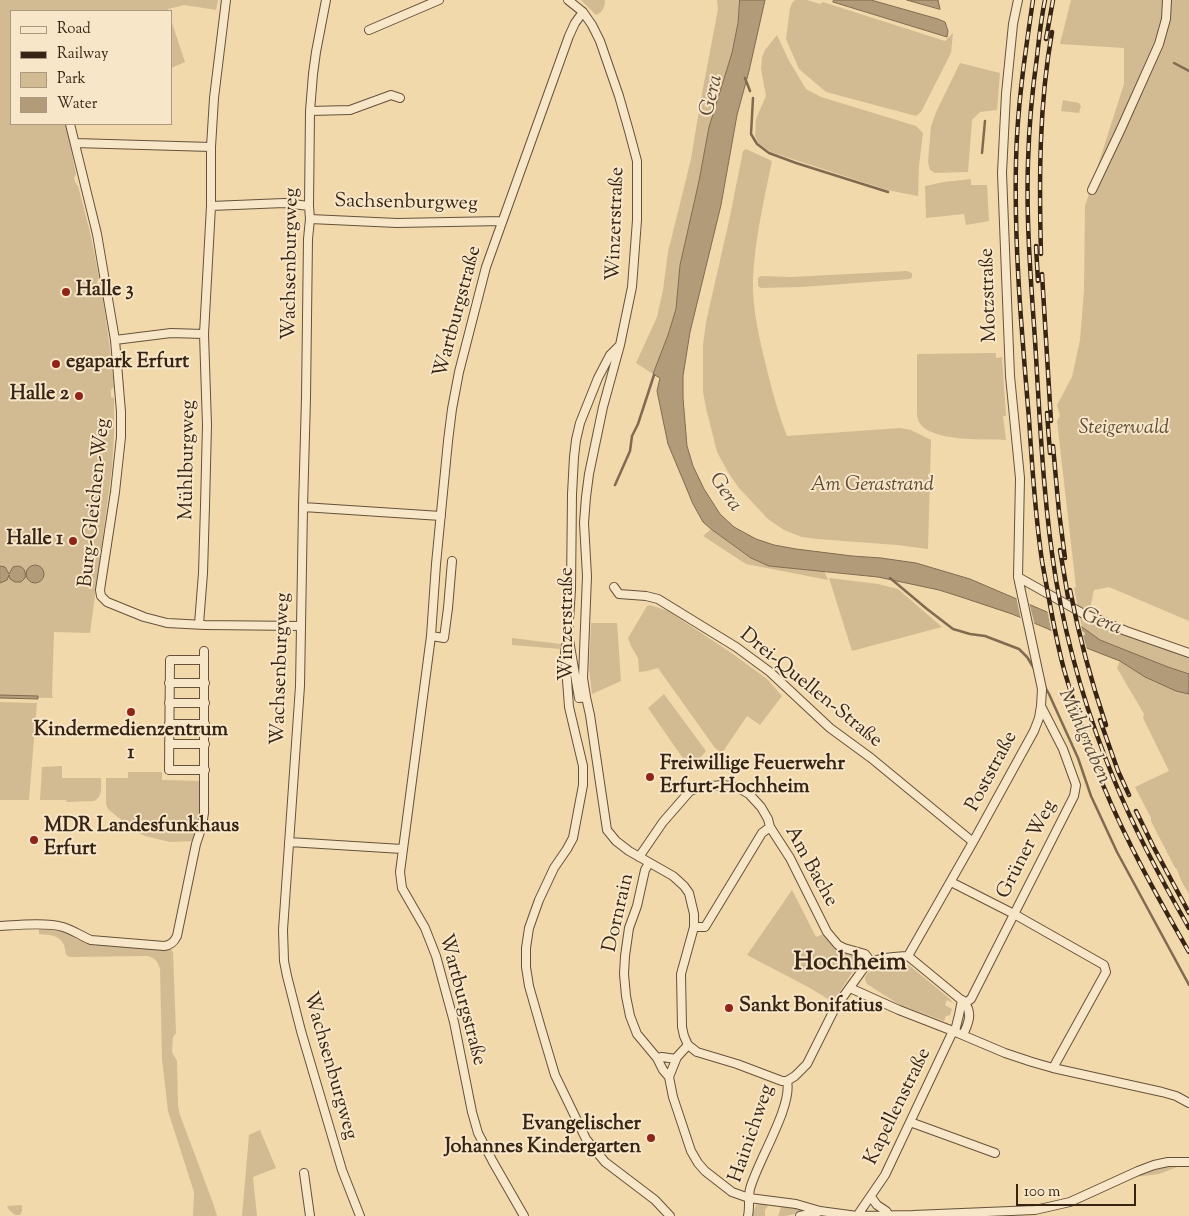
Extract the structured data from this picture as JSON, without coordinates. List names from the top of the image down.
{
  "streets": {
    "street": [
      "Sachsenburgweg",
      "Winzerstraße",
      "Wachsenburgweg",
      "Motzstraße",
      "Wartburgstraße",
      "Mühlburgweg",
      "Burg-Gleichen-Weg",
      "Drei-Quellen-Straße",
      "Poststraße",
      "Grüner Weg",
      "Am Bache",
      "Dornrain",
      "Kapellenstraße",
      "Hainichweg"
    ]
  },
  "crossings": [
    ["Sachsenburgweg", "Wachsenburgweg"],
    ["Sachsenburgweg", "Wartburgstraße"],
    ["Sachsenburgweg", "Mühlburgweg"],
    ["Winzerstraße", "Wartburgstraße"],
    ["Winzerstraße", "Am Bache"],
    ["Wachsenburgweg", "Burg-Gleichen-Weg"],
    ["Motzstraße", "Poststraße"],
    ["Mühlburgweg", "Burg-Gleichen-Weg"],
    ["Drei-Quellen-Straße", "Poststraße"],
    ["Poststraße", "Grüner Weg"],
    ["Grüner Weg", "Kapellenstraße"],
    ["Dornrain", "Hainichweg"]
  ],
  "districts": ["Hochheim"],
  "water": ["Gera", "Mühlgraben"],
  "parks": ["Steigerwald", "Am Gerastrand"],
  "places": [
    "Halle 3",
    "egapark Erfurt",
    "Halle 2",
    "Halle 1",
    "Kindermedienzentrum 1",
    "Freiwillige Feuerwehr Erfurt-Hochheim",
    "MDR Landesfunkhaus Erfurt",
    "Sankt Bonifatius",
    "Evangelischer Johannes Kindergarten"
  ],
  "legend": [
    "Road",
    "Railway",
    "Park",
    "Water"
  ],
  "scale_bar": "100 m"
}
